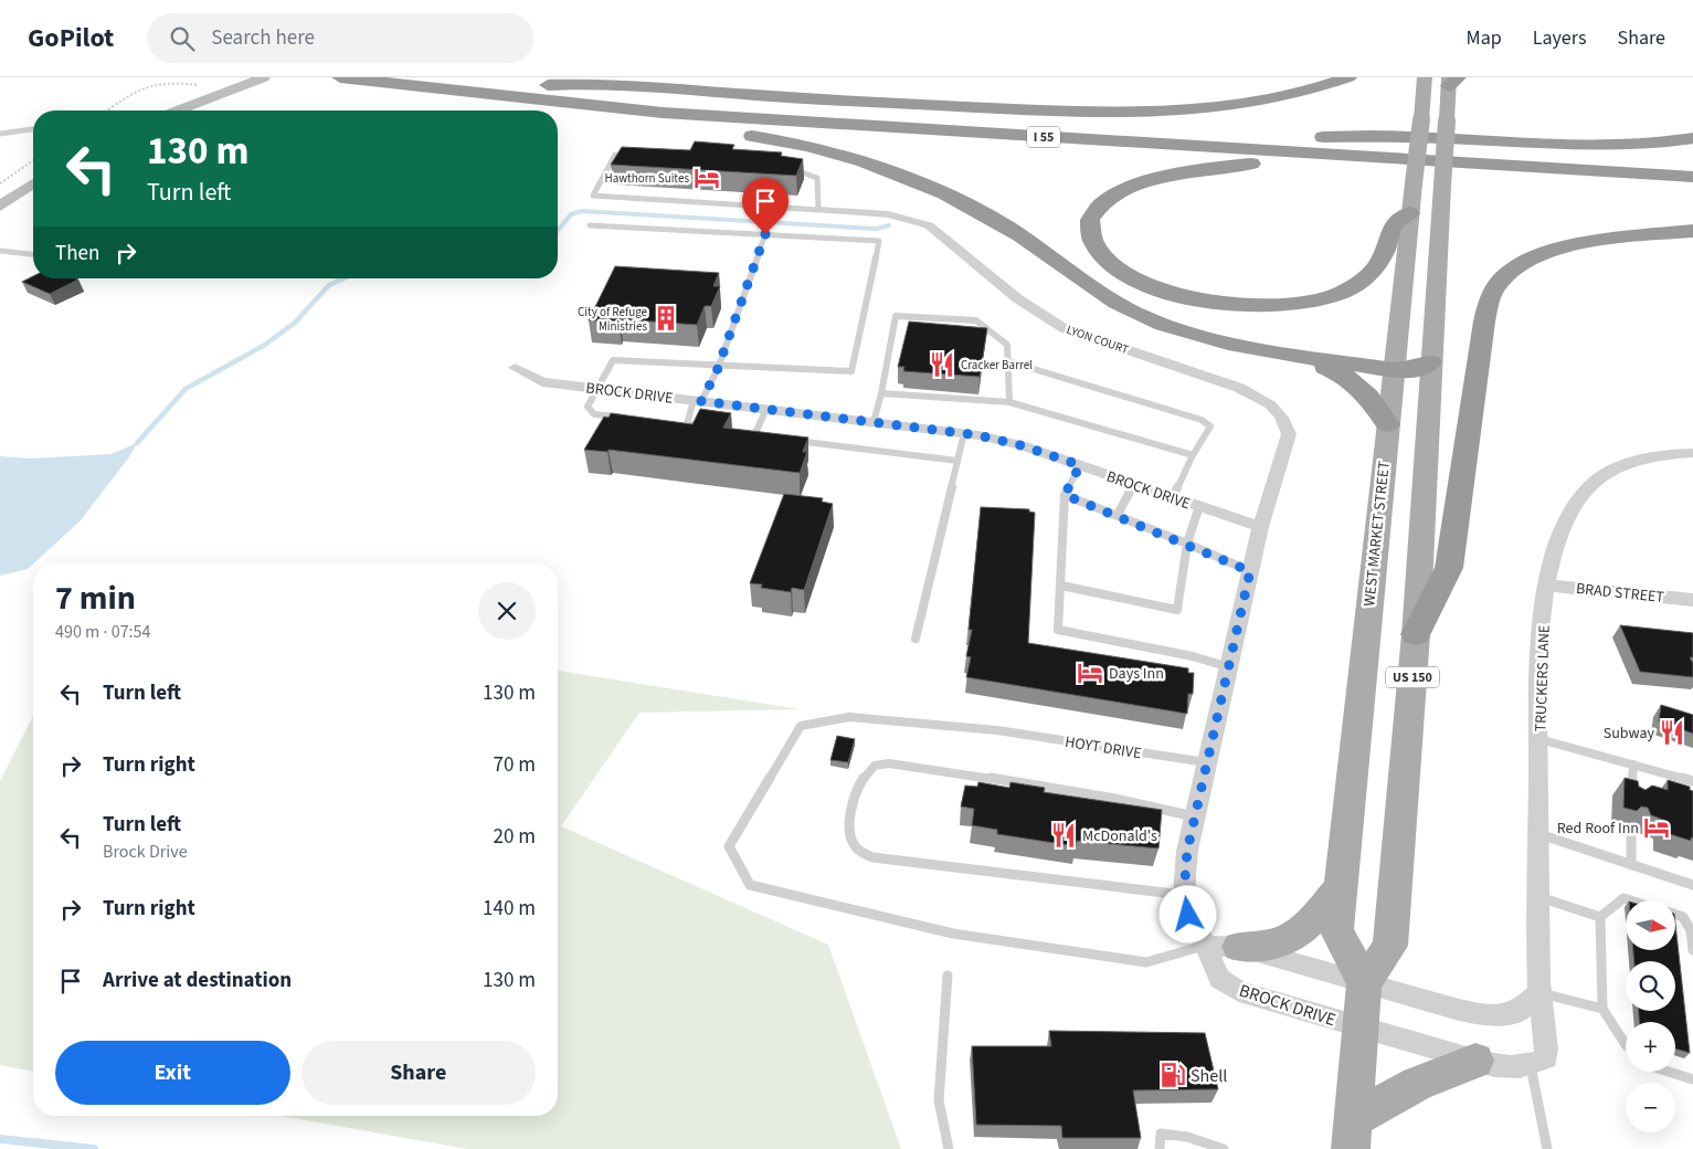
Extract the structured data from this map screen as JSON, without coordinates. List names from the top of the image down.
{
  "streets": {
    "highway": ["I 55"],
    "main road": ["WEST MARKET STREET", "US 150"],
    "street": [
      "LYON COURT",
      "BROCK DRIVE",
      "BRAD STREET",
      "TRUCKERS LANE"
    ],
    "lane": ["HOYT DRIVE"]
  },
  "crossings": [
    ["LYON COURT", "BROCK DRIVE"],
    ["BROCK DRIVE", "HOYT DRIVE"],
    ["WEST MARKET STREET", "US 150"],
    ["BRAD STREET", "TRUCKERS LANE"]
  ],
  "places": {
    "hotel": ["Hawthorn Suites", "Days Inn", "Red Roof Inn"],
    "building": ["City of Refuge Ministries"],
    "restaurant": ["Cracker Barrel", "Subway", "McDonald's"],
    "fuel station": ["Shell"]
  },
  "north": "right",
  "page": {
    "header": "GoPilot",
    "search": "Search here",
    "nav": ["Map", "Layers", "Share"],
    "turn": ["130 m", "Turn left"],
    "then": "Then",
    "heading": ["7 min", "490 m · 07:54"],
    "list": [
      {
        "name": "Turn left",
        "value": "130 m"
      },
      {
        "name": "Turn right",
        "value": "70 m"
      },
      {
        "name": "Turn left",
        "note": "Brock Drive",
        "value": "20 m"
      },
      {
        "name": "Turn right",
        "value": "140 m"
      },
      {
        "name": "Arrive at destination",
        "value": "130 m"
      }
    ],
    "map_buttons": ["+", "−"],
    "buttons": ["Exit", "Share"]
  }
}
